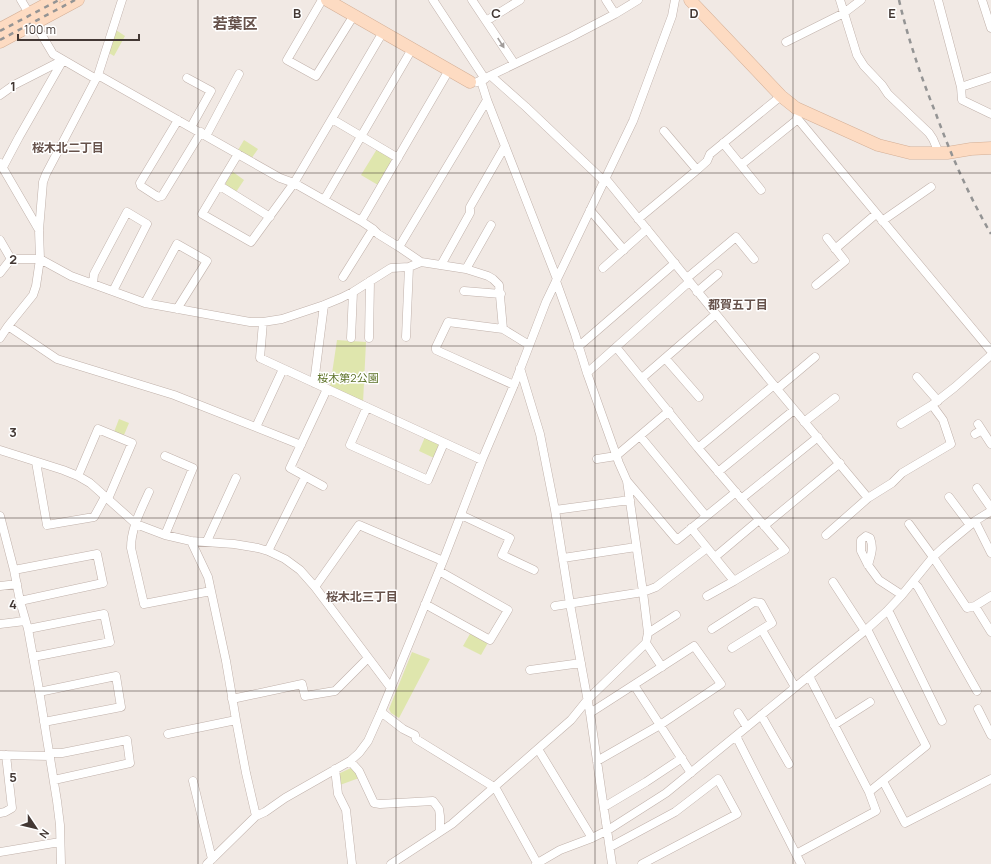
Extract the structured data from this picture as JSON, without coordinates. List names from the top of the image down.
{
  "districts": [
    "若葉区",
    "桜木北二丁目",
    "都賀五丁目",
    "桜木北三丁目"
  ],
  "parks": ["桜木第2公園"],
  "scale_bar": "100 m",
  "north": "bottom right",
  "grid": {
    "columns": [
      "B",
      "C",
      "D",
      "E"
    ],
    "rows": [
      "1",
      "2",
      "3",
      "4",
      "5"
    ]
  }
}
